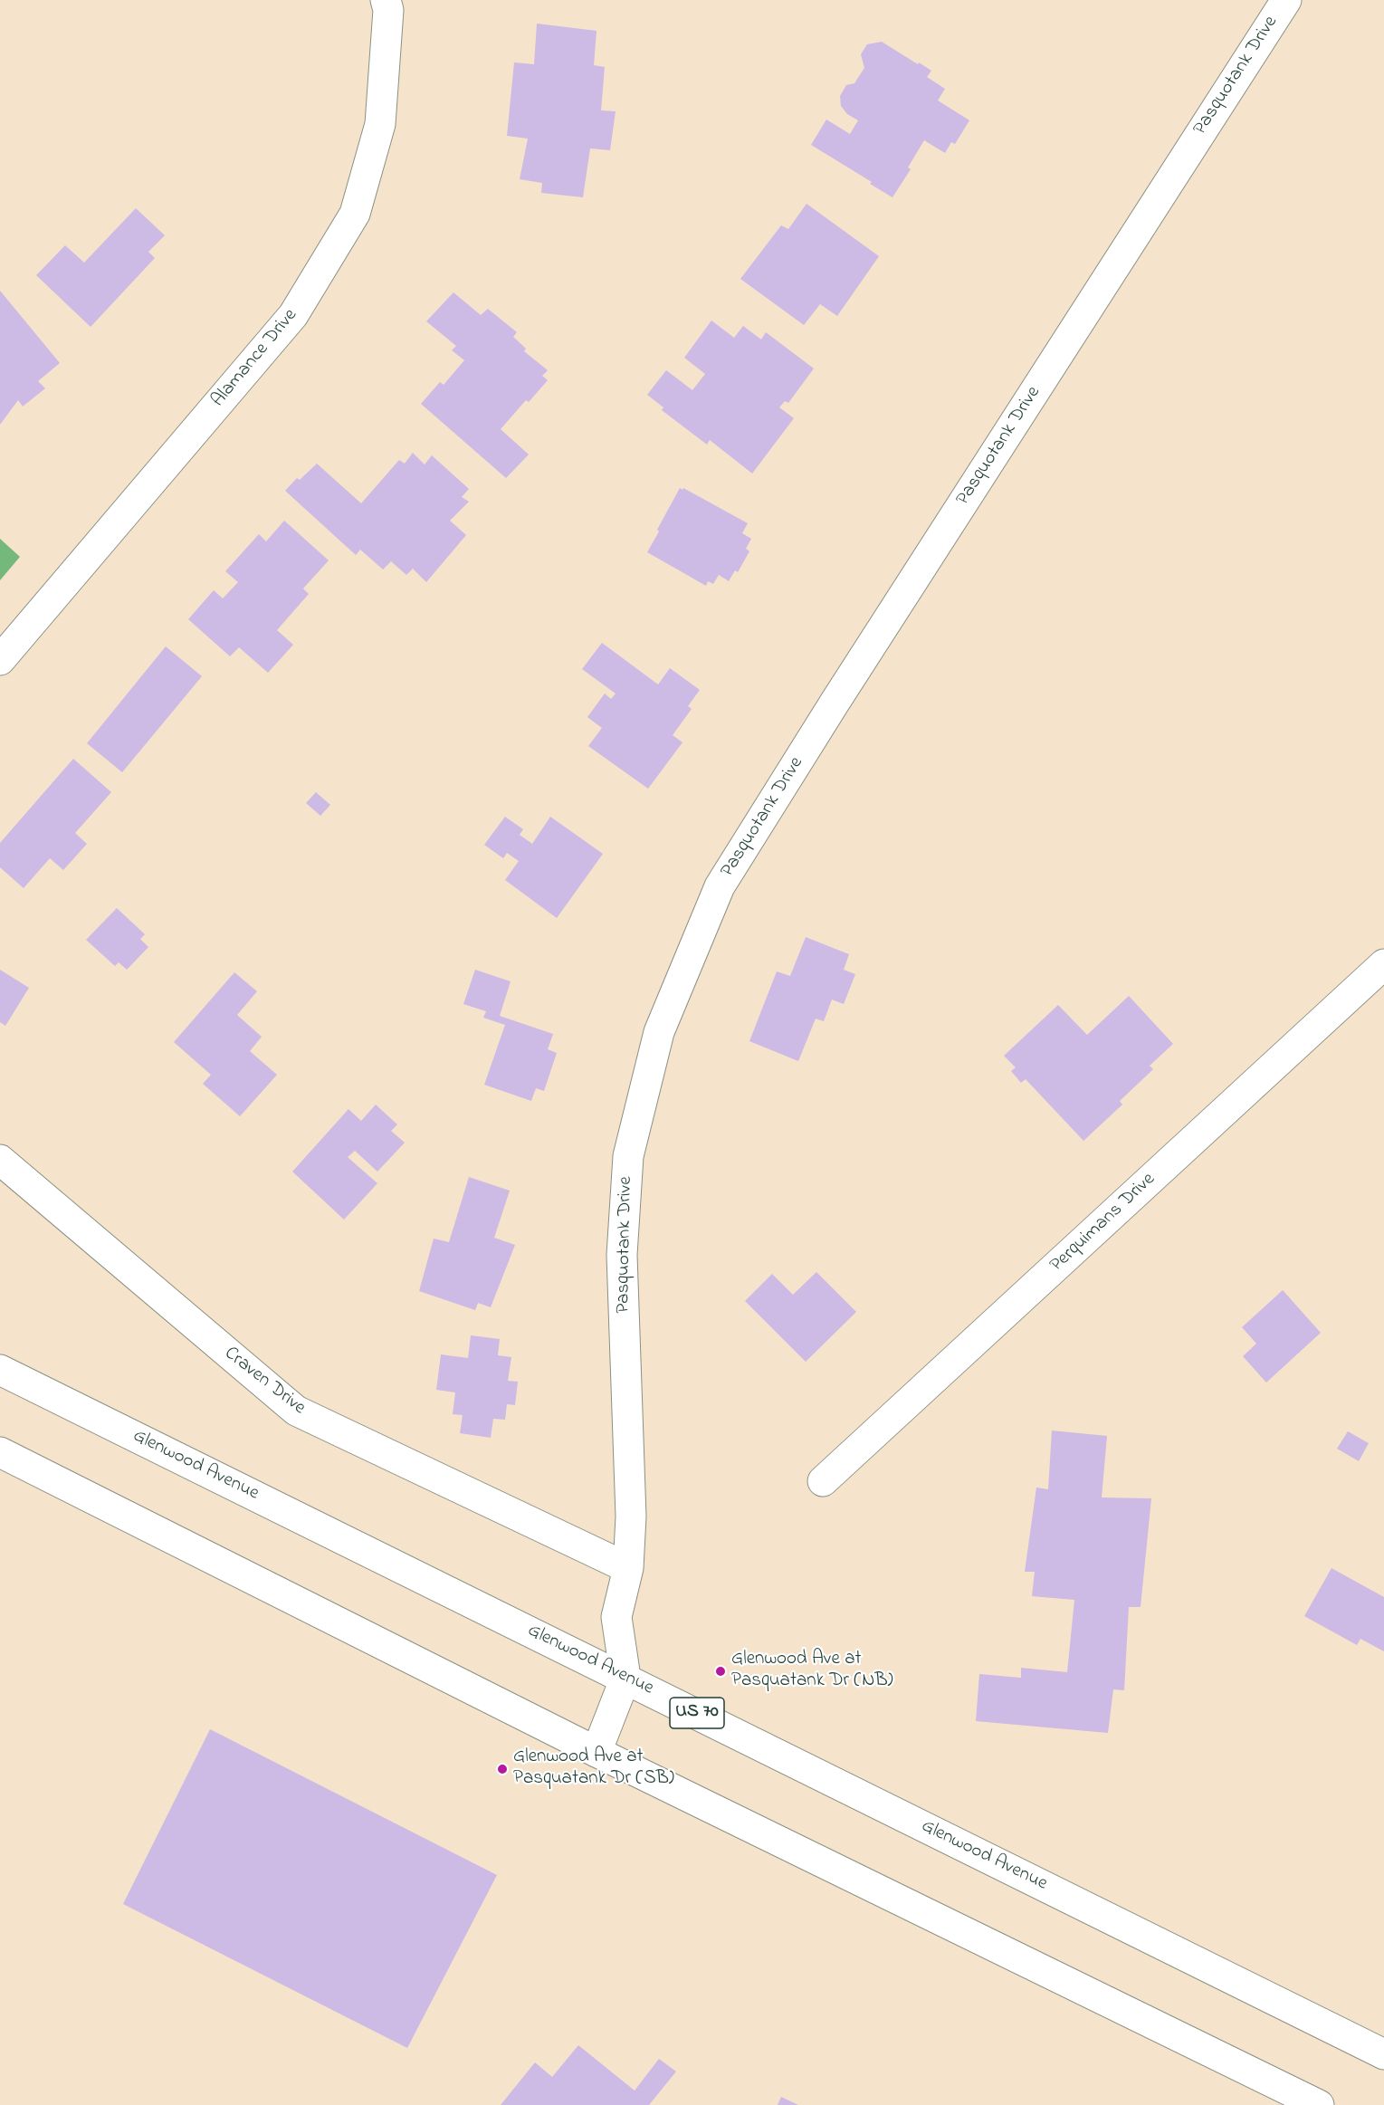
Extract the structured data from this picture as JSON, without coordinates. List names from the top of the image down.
{
  "streets": {
    "street": [
      "Pasquotank Drive",
      "Alamance Drive",
      "Perquimans Drive",
      "Craven Drive",
      "Glenwood Avenue",
      "US 70"
    ]
  },
  "crossings": [
    ["Pasquotank Drive", "Craven Drive"],
    ["Pasquotank Drive", "Glenwood Avenue"]
  ],
  "places": ["Glenwood Ave at Pasquatank Dr (NB)", "Glenwood Ave at Pasquatank Dr (SB)"]
}
